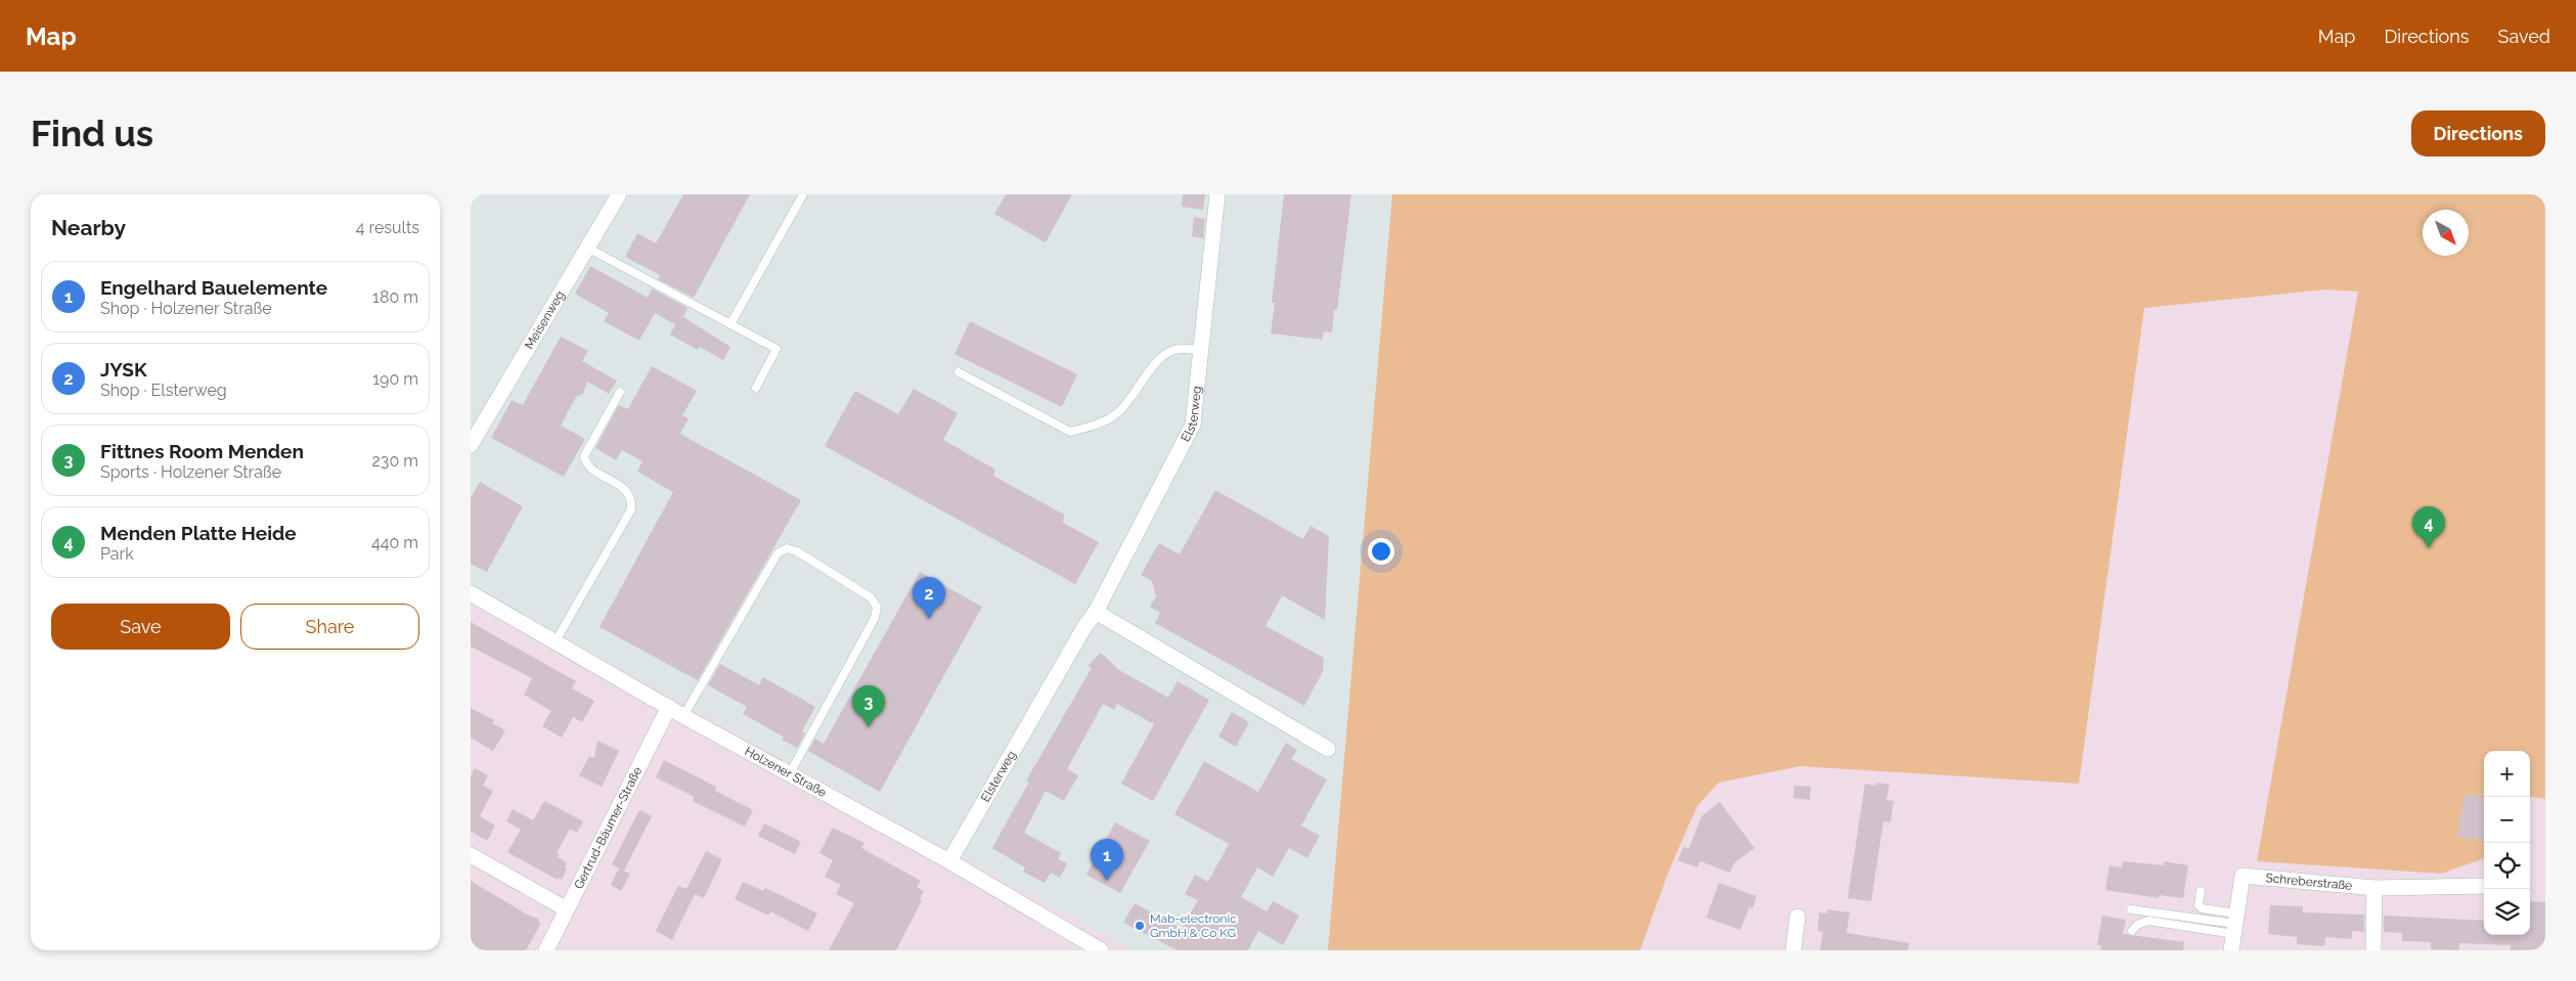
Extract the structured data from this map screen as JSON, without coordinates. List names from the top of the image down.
{
  "streets": {
    "street": [
      "Meisenweg",
      "Elsterweg",
      "Holzener Straße",
      "Gertrud-Bäumer-Straße",
      "Schreberstraße"
    ]
  },
  "crossings": [
    ["Elsterweg", "Holzener Straße"],
    ["Holzener Straße", "Gertrud-Bäumer-Straße"]
  ],
  "places": ["Mab-electronic GmbH & Co KG"],
  "north": "bottom right",
  "page": {
    "header": "Map",
    "nav": ["Map", "Directions", "Saved"],
    "buttons": [
      "Directions",
      ["Save", "Share"]
    ],
    "title": "Find us",
    "heading": ["Nearby", "4 results"],
    "list": [
      {
        "mark": "1",
        "name": "Engelhard Bauelemente",
        "note": "Shop · Holzener Straße",
        "value": "180 m"
      },
      {
        "mark": "2",
        "name": "JYSK",
        "note": "Shop · Elsterweg",
        "value": "190 m"
      },
      {
        "mark": "3",
        "name": "Fittnes Room Menden",
        "note": "Sports · Holzener Straße",
        "value": "230 m"
      },
      {
        "mark": "4",
        "name": "Menden Platte Heide",
        "note": "Park",
        "value": "440 m"
      }
    ],
    "pins": [
      "4",
      "2",
      "3",
      "1"
    ],
    "map_buttons": ["+", "−"]
  }
}
